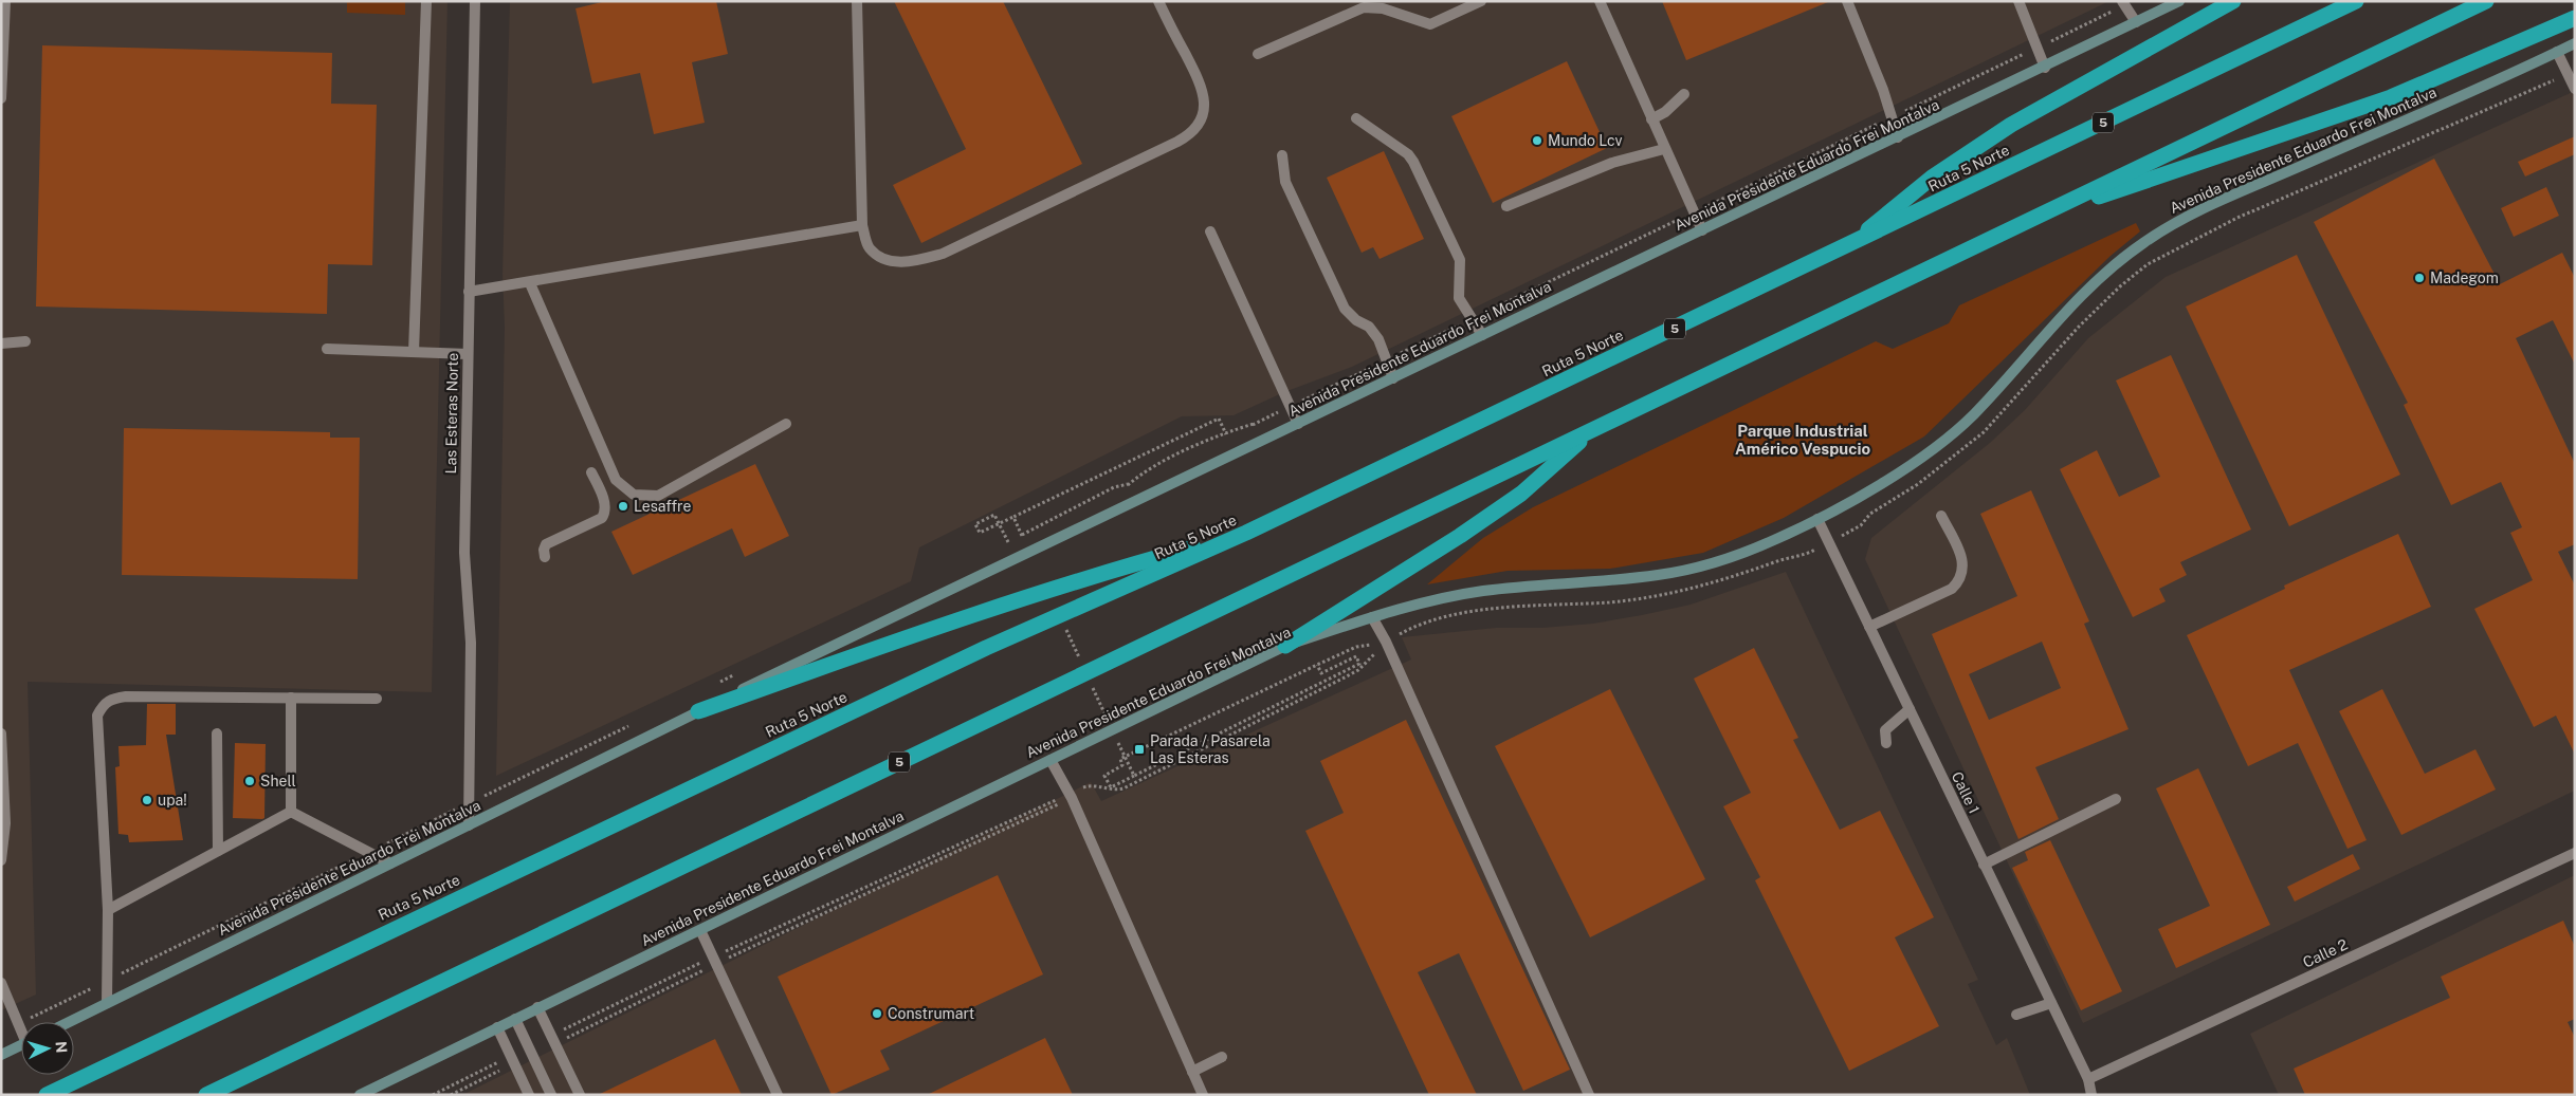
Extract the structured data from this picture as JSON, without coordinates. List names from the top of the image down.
{
  "streets": {
    "highway": ["5", "Ruta 5 Norte"],
    "main road": ["Avenida Presidente Eduardo Frei Montalva"],
    "street": ["Las Esteras Norte", "Calle 1", "Calle 2"]
  },
  "crossings": [
    ["Avenida Presidente Eduardo Frei Montalva", "Las Esteras Norte"],
    ["Avenida Presidente Eduardo Frei Montalva", "Calle 1"],
    ["Calle 1", "Calle 2"]
  ],
  "districts": ["Parque Industrial Américo Vespucio"],
  "places": {
    "other": [
      "Mundo Lcv",
      "Madegom",
      "Lesaffre",
      "Shell",
      "upa!",
      "Construmart"
    ],
    "transit": ["Parada / Pasarela Las Esteras"]
  },
  "north": "right"
}
